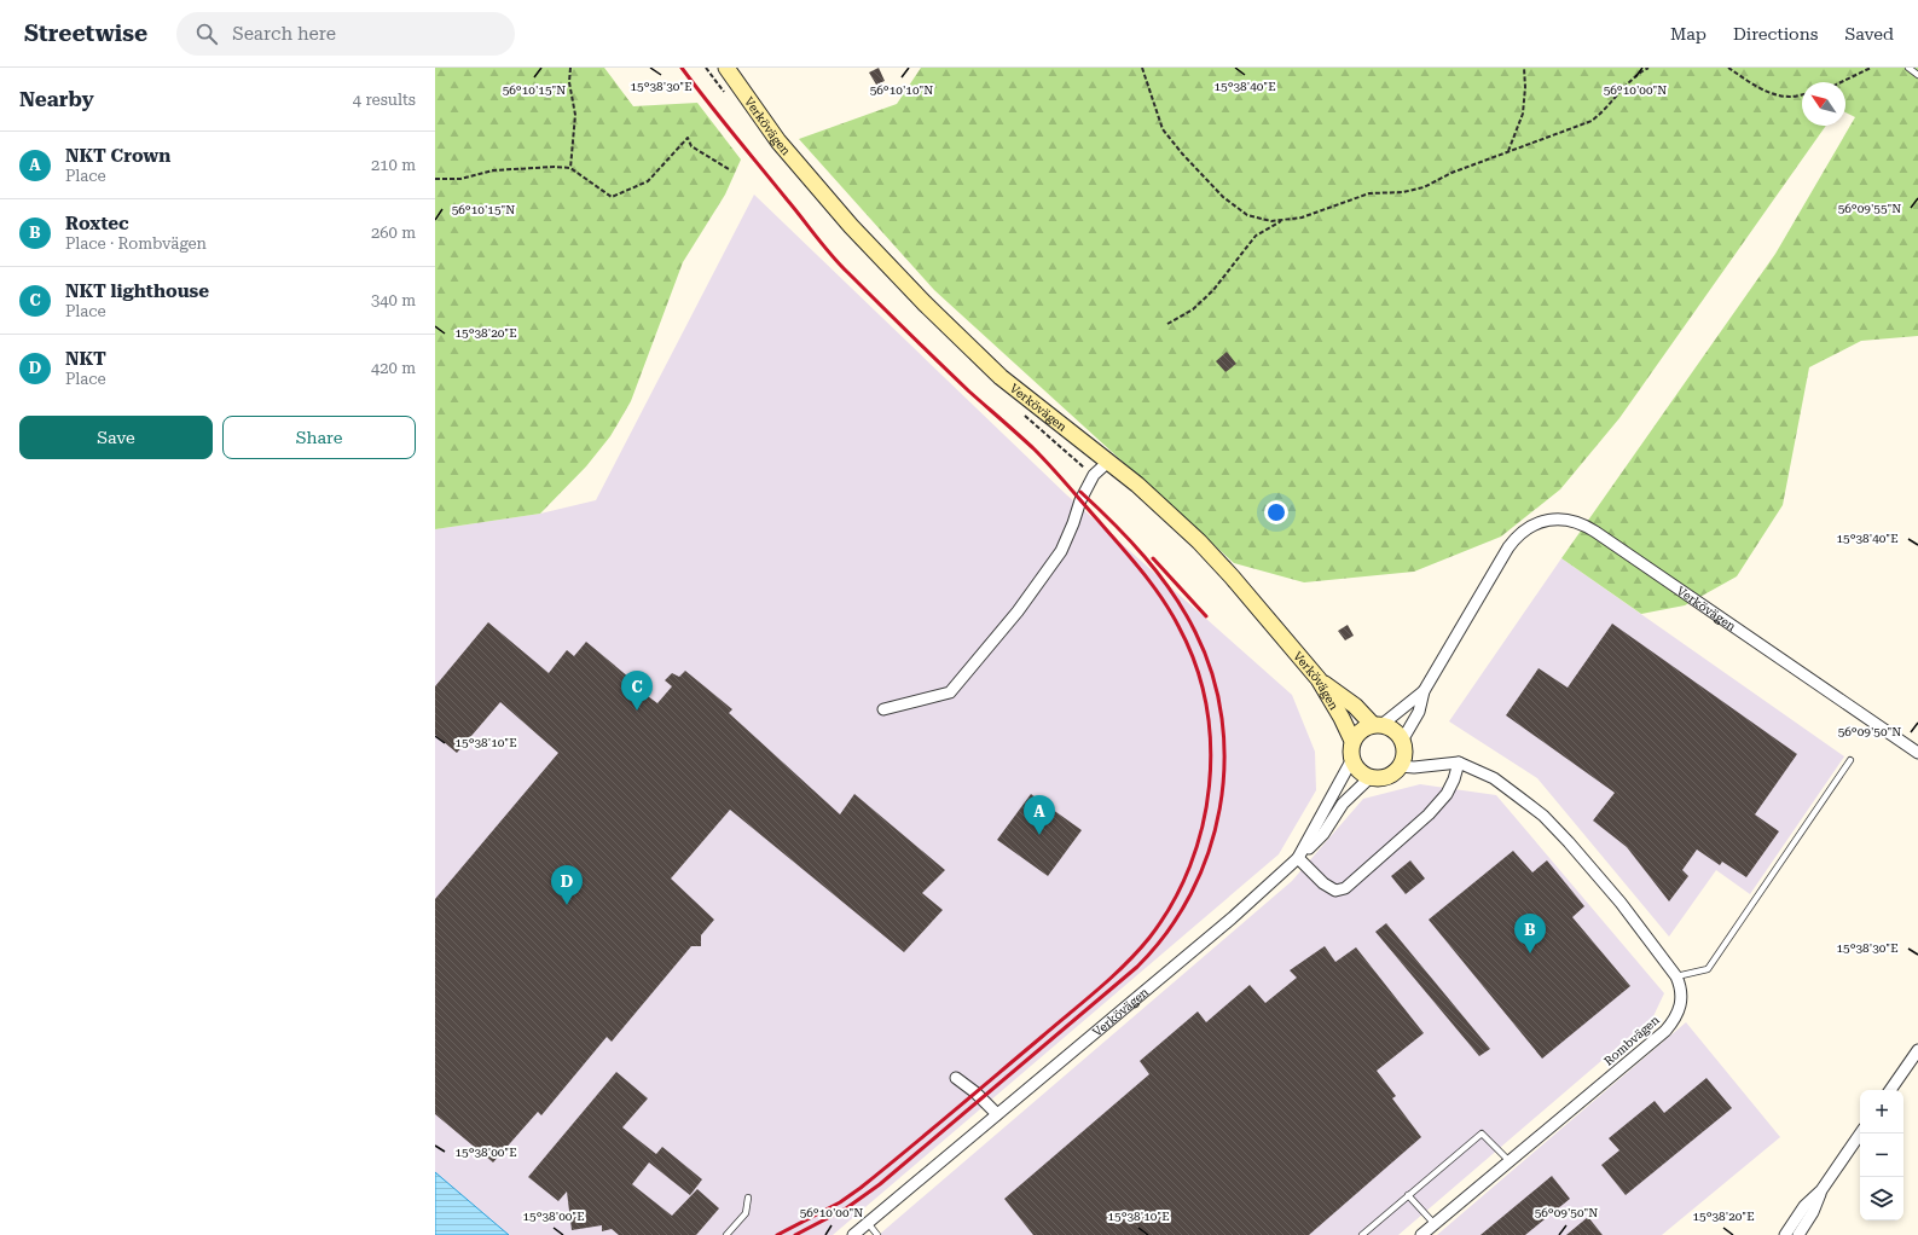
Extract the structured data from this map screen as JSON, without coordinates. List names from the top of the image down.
{
  "streets": {
    "main road": ["Verkövägen"],
    "street": ["Rombvägen"]
  },
  "north": "top left",
  "page": {
    "header": "Streetwise",
    "search": "Search here",
    "nav": ["Map", "Directions", "Saved"],
    "heading": ["Nearby", "4 results"],
    "list": [
      {
        "mark": "A",
        "name": "NKT Crown",
        "note": "Place",
        "value": "210 m"
      },
      {
        "mark": "B",
        "name": "Roxtec",
        "note": "Place · Rombvägen",
        "value": "260 m"
      },
      {
        "mark": "C",
        "name": "NKT lighthouse",
        "note": "Place",
        "value": "340 m"
      },
      {
        "mark": "D",
        "name": "NKT",
        "note": "Place",
        "value": "420 m"
      }
    ],
    "buttons": ["Save", "Share"],
    "pins": [
      "C",
      "A",
      "D",
      "B"
    ],
    "map_buttons": ["+", "−"]
  },
  "coordinates": [
    "15°38'30\"E",
    "15°38'40\"E",
    "56°10'15\"N",
    "56°10'10\"N",
    "56°10'00\"N",
    "56°09'55\"N",
    "15°38'20\"E",
    "56°09'50\"N",
    "15°38'10\"E",
    "15°38'00\"E"
  ]
}
